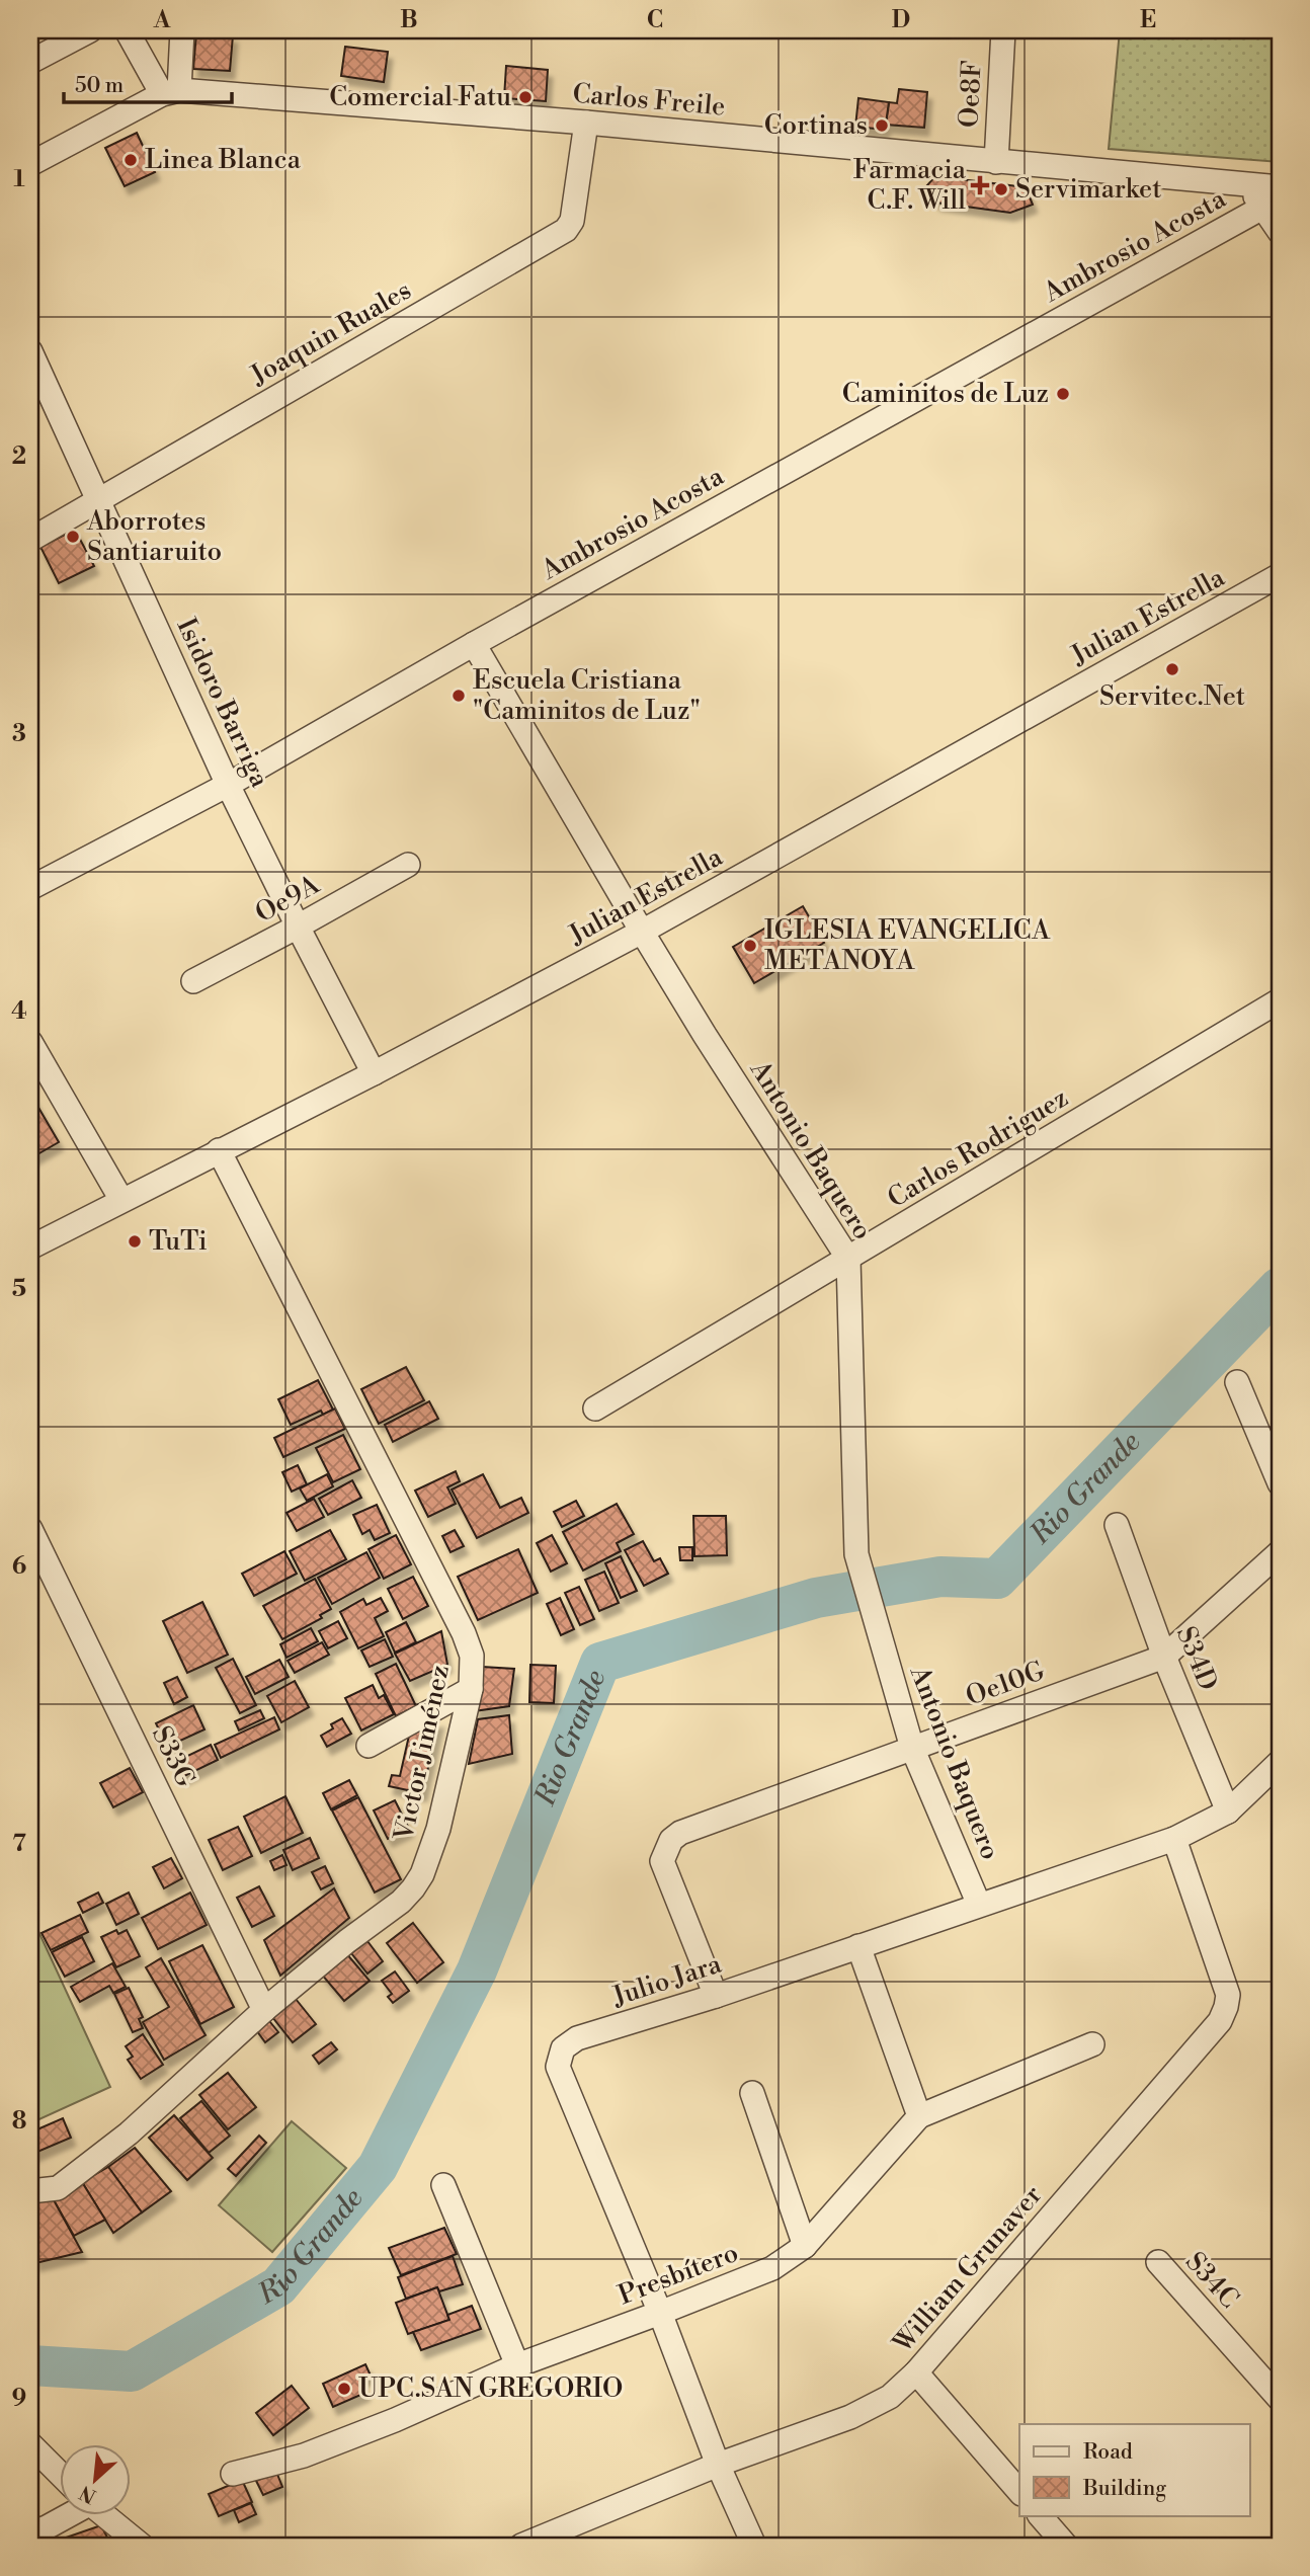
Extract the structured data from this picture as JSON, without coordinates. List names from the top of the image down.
{
  "streets": {
    "street": [
      "Oe8F",
      "Carlos Freile",
      "Ambrosio Acosta",
      "Joaquin Ruales",
      "Julian Estrella",
      "Isidoro Barriga",
      "Oe9A",
      "Carlos Rodriguez",
      "Antonio Baquero",
      "S34D",
      "Oe10G",
      "Victor Jiménez",
      "S33G",
      "Julio Jara",
      "William Grunaver",
      "Presbítero",
      "S34C"
    ]
  },
  "crossings": [
    ["Oe8F", "Carlos Freile"],
    ["Carlos Freile", "Joaquin Ruales"],
    ["Ambrosio Acosta", "Isidoro Barriga"],
    ["Ambrosio Acosta", "Antonio Baquero"],
    ["Joaquin Ruales", "Isidoro Barriga"],
    ["Julian Estrella", "Isidoro Barriga"],
    ["Julian Estrella", "Antonio Baquero"],
    ["Julian Estrella", "Victor Jiménez"],
    ["Isidoro Barriga", "Oe9A"],
    ["Carlos Rodriguez", "Antonio Baquero"],
    ["Antonio Baquero", "Oe10G"],
    ["Antonio Baquero", "Julio Jara"],
    ["S34D", "Oe10G"],
    ["S34D", "Julio Jara"],
    ["Oe10G", "Julio Jara"],
    ["Victor Jiménez", "S33G"],
    ["Julio Jara", "William Grunaver"],
    ["Julio Jara", "Presbítero"]
  ],
  "water": ["Rio Grande"],
  "places": {
    "other": [
      "Comercial Fatu",
      "Cortinas",
      "Linea Blanca",
      "Servimarket",
      "Caminitos de Luz",
      "Aborrotes Santiaruito",
      "Servitec.Net",
      "Escuela Cristiana \"Caminitos de Luz\"",
      "IGLESIA EVANGELICA METANOYA",
      "TuTi",
      "UPC.SAN GREGORIO"
    ],
    "health": ["Farmacia C.F. Will"]
  },
  "legend": ["Road", "Building"],
  "scale_bar": "50 m",
  "north": "bottom left",
  "grid": {
    "columns": [
      "A",
      "B",
      "C",
      "D",
      "E"
    ],
    "rows": [
      "1",
      "2",
      "3",
      "4",
      "5",
      "6",
      "7",
      "8",
      "9"
    ]
  }
}
